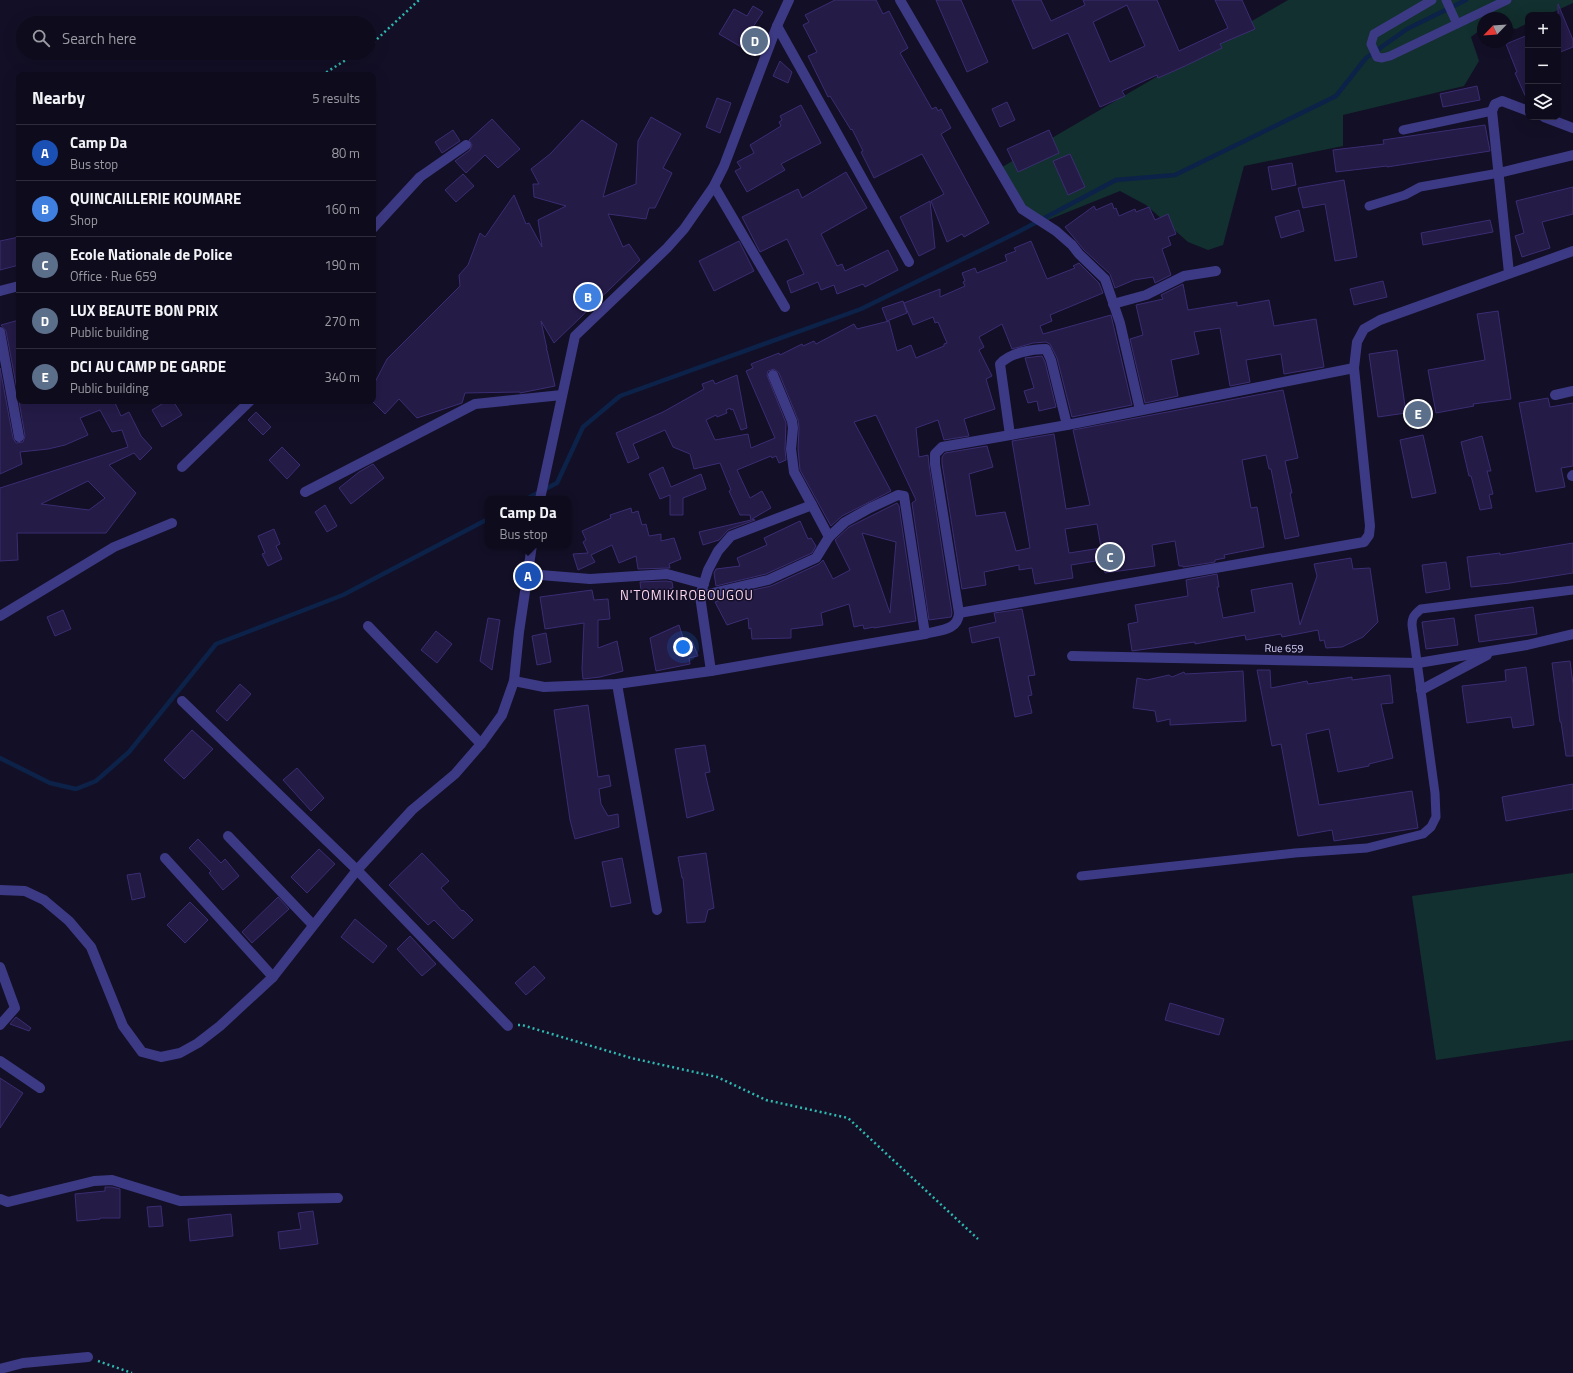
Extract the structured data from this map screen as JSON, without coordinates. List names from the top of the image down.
{
  "streets": {
    "street": ["Rue 659"]
  },
  "districts": ["N'TOMIKIROBOUGOU"],
  "north": "bottom left",
  "page": {
    "map_buttons": ["+", "−"],
    "search": "Search here",
    "pins": [
      "D",
      "B",
      "E",
      "C",
      "A"
    ],
    "heading": ["Nearby", "5 results"],
    "list": [
      {
        "mark": "A",
        "name": "Camp Da",
        "note": "Bus stop",
        "value": "80 m"
      },
      {
        "mark": "B",
        "name": "QUINCAILLERIE KOUMARE",
        "note": "Shop",
        "value": "160 m"
      },
      {
        "mark": "C",
        "name": "Ecole Nationale de Police",
        "note": "Office · Rue 659",
        "value": "190 m"
      },
      {
        "mark": "D",
        "name": "LUX BEAUTE BON PRIX",
        "note": "Public building",
        "value": "270 m"
      },
      {
        "mark": "E",
        "name": "DCI AU CAMP DE GARDE",
        "note": "Public building",
        "value": "340 m"
      }
    ],
    "popup": ["Camp Da", "Bus stop"]
  }
}
